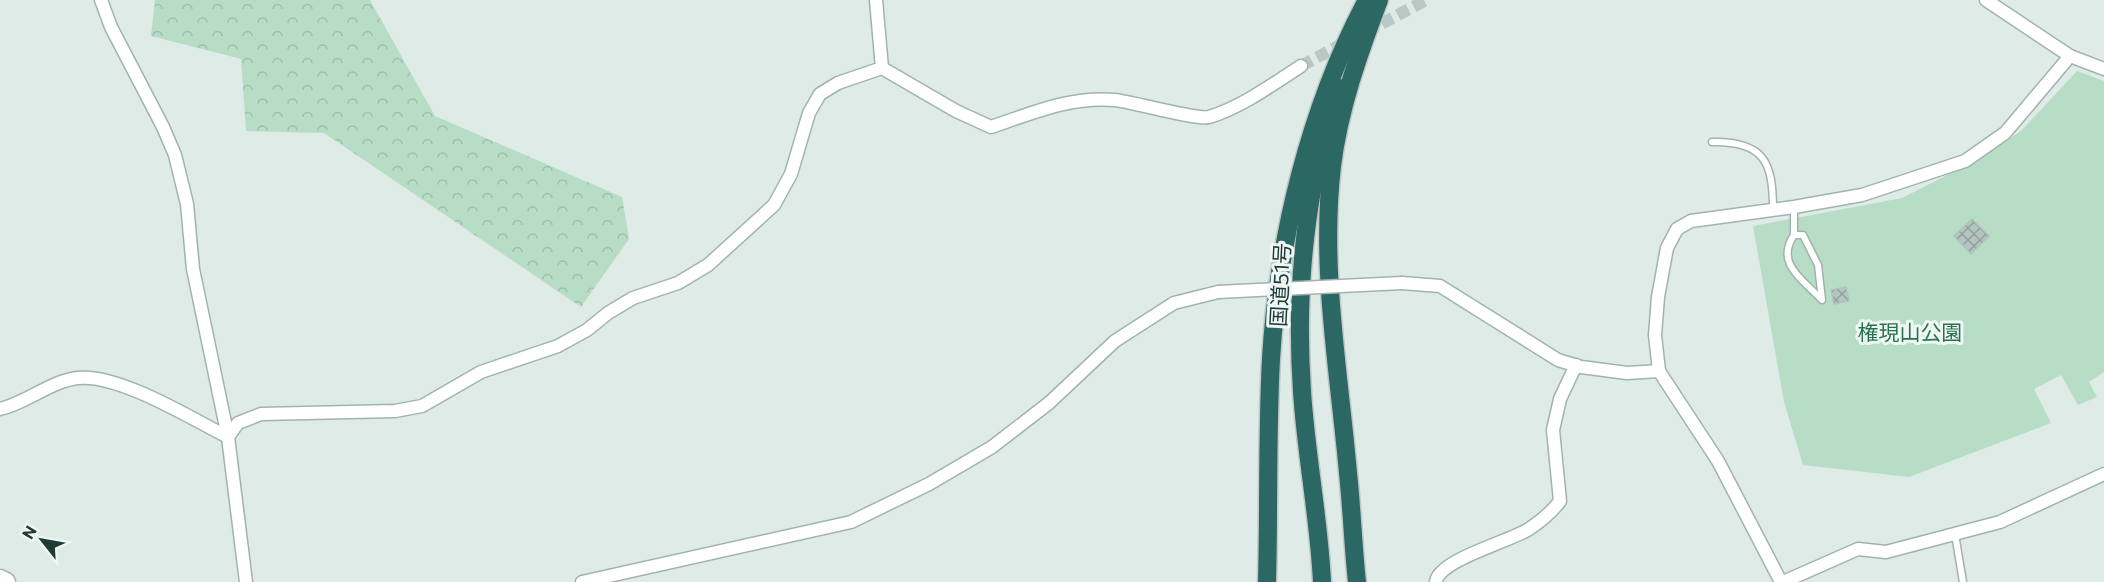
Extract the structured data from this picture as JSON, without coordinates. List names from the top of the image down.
{
  "streets": {
    "highway": ["国道51号"]
  },
  "parks": ["権現山公園"],
  "north": "top left"
}
